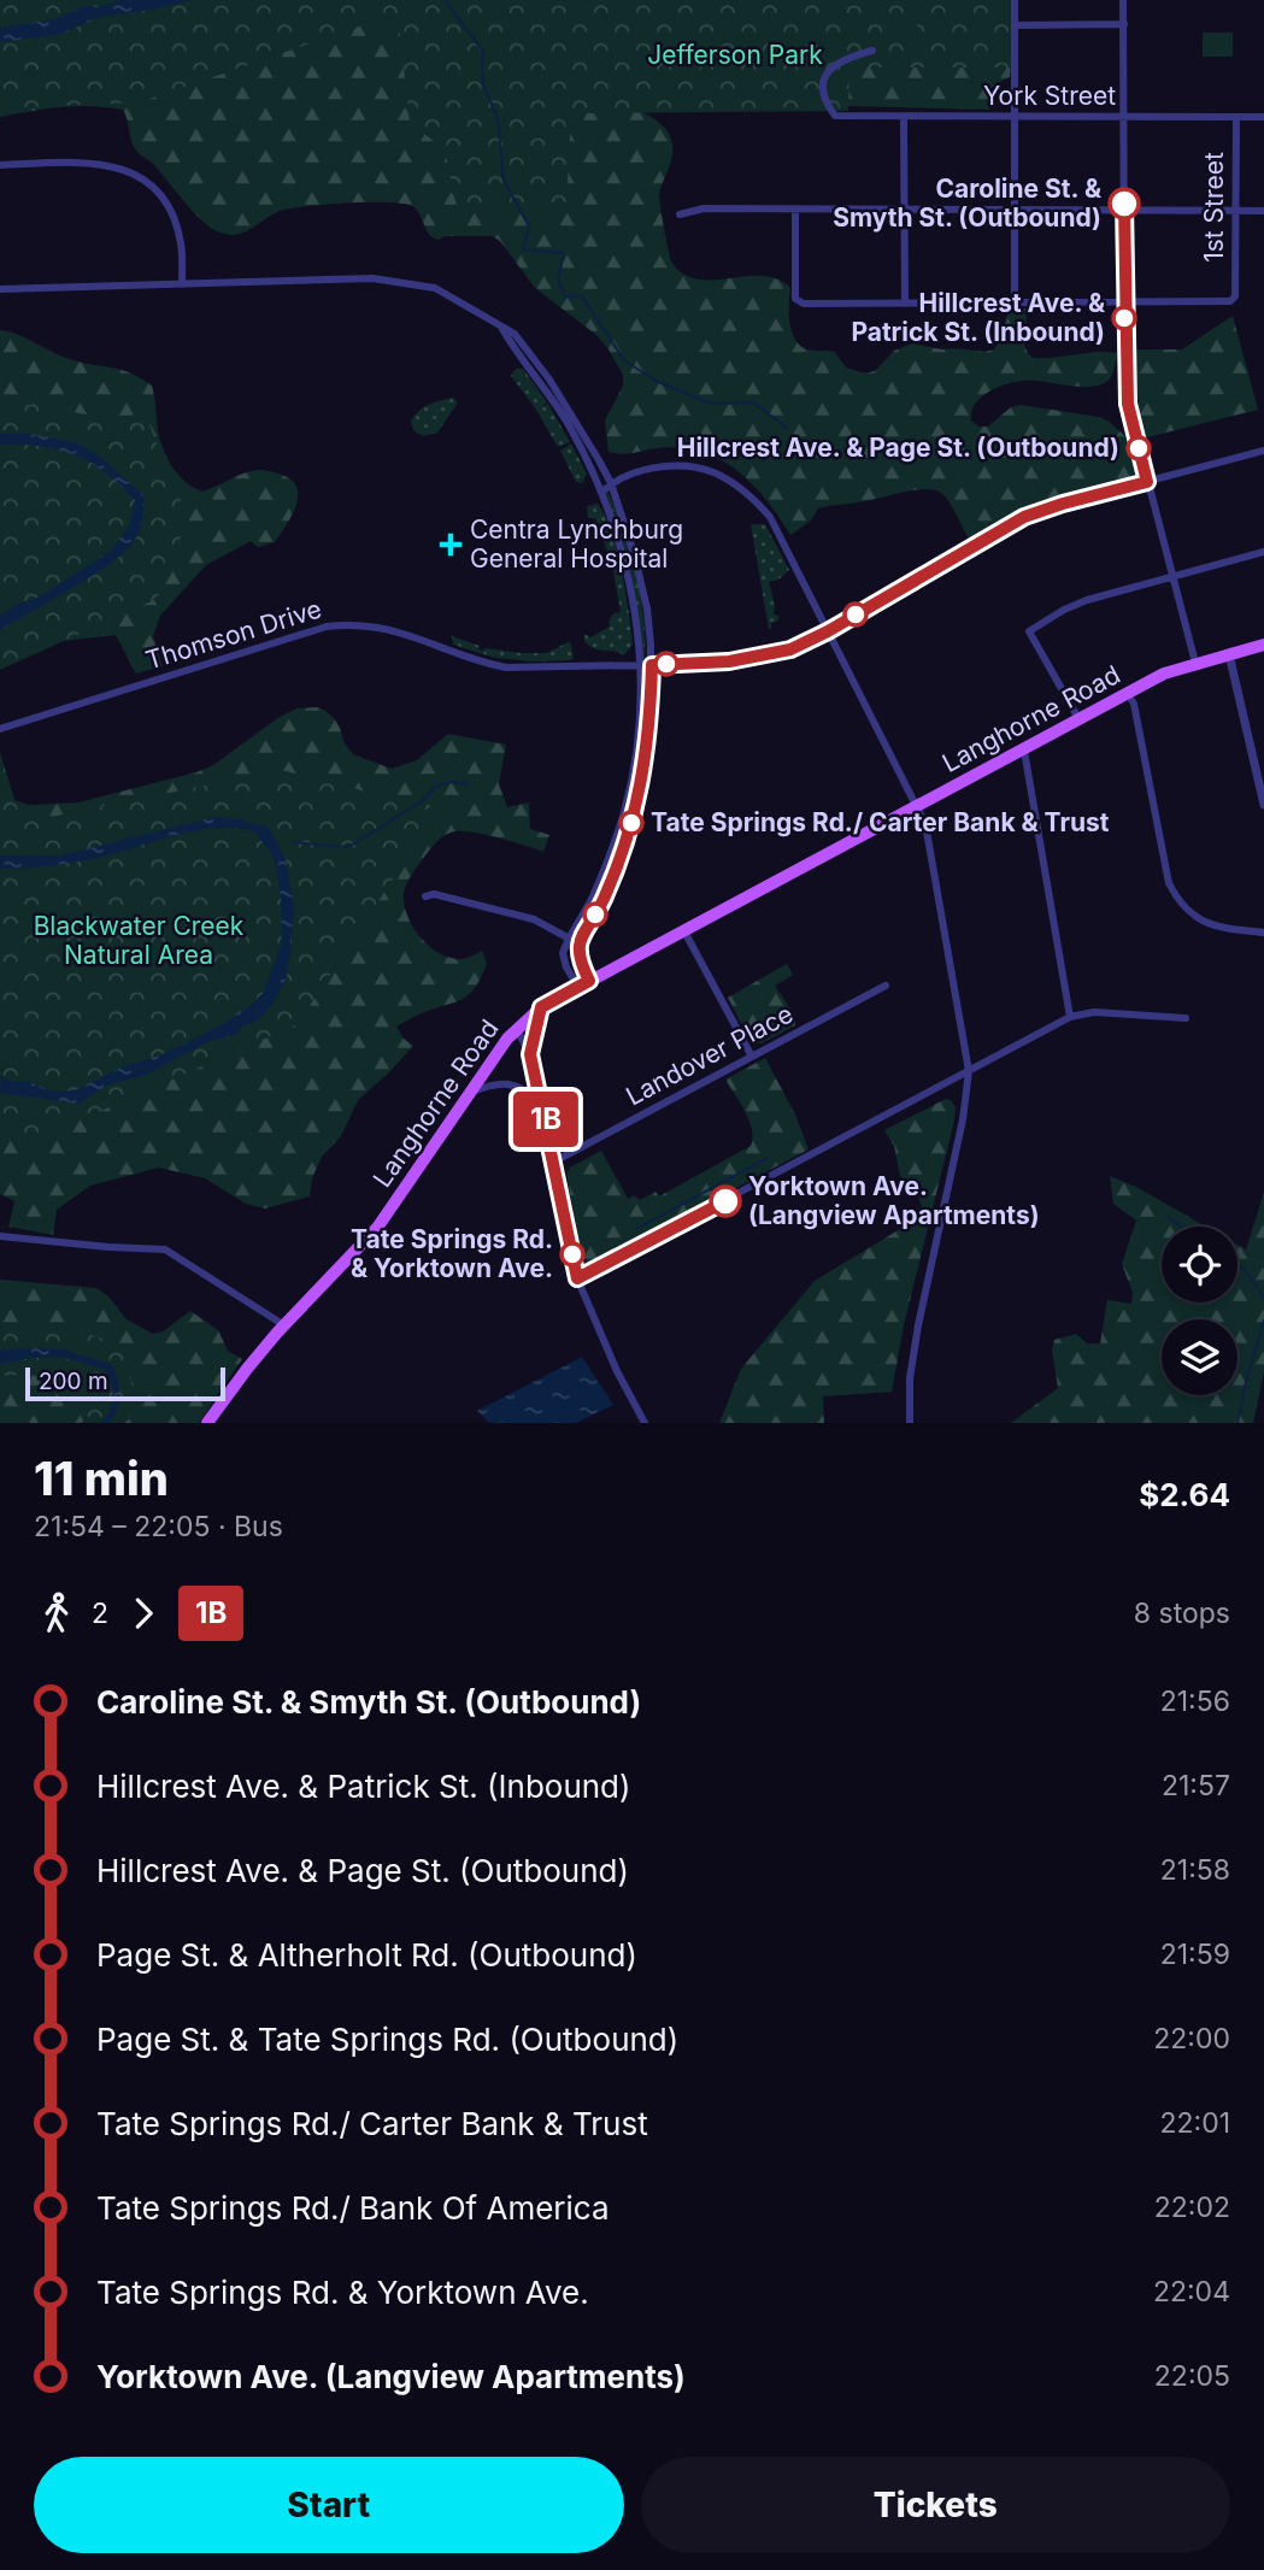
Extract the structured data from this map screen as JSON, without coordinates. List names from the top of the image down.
{
  "streets": {
    "main road": ["Langhorne Road"],
    "street": [
      "York Street",
      "1st Street",
      "Thomson Drive",
      "Landover Place"
    ]
  },
  "crossings": [
    ["York Street", "1st Street"]
  ],
  "parks": ["Jefferson Park", "Blackwater Creek Natural Area"],
  "places": {
    "other": [
      "Caroline St. & Smyth St. (Outbound)",
      "Hillcrest Ave. & Patrick St. (Inbound)",
      "Hillcrest Ave. & Page St. (Outbound)",
      "Tate Springs Rd./ Carter Bank & Trust",
      "Yorktown Ave. (Langview Apartments)",
      "Tate Springs Rd. & Yorktown Ave."
    ],
    "health": ["Centra Lynchburg General Hospital"]
  },
  "lines": ["bus line 1B"],
  "scale_bar": "200 m",
  "page": {
    "on_map": "1B",
    "scale": "200 m",
    "heading": ["11 min", "21:54 – 22:05 · Bus", "$2.64"],
    "legs": ["2", "1B", "8 stops"],
    "list": [
      {
        "name": "Caroline St. & Smyth St. (Outbound)",
        "value": "21:56"
      },
      {
        "name": "Hillcrest Ave. & Patrick St. (Inbound)",
        "value": "21:57"
      },
      {
        "name": "Hillcrest Ave. & Page St. (Outbound)",
        "value": "21:58"
      },
      {
        "name": "Page St. & Altherholt Rd. (Outbound)",
        "value": "21:59"
      },
      {
        "name": "Page St. & Tate Springs Rd. (Outbound)",
        "value": "22:00"
      },
      {
        "name": "Tate Springs Rd./ Carter Bank & Trust",
        "value": "22:01"
      },
      {
        "name": "Tate Springs Rd./ Bank Of America",
        "value": "22:02"
      },
      {
        "name": "Tate Springs Rd. & Yorktown Ave.",
        "value": "22:04"
      },
      {
        "name": "Yorktown Ave. (Langview Apartments)",
        "value": "22:05"
      }
    ],
    "buttons": ["Start", "Tickets"]
  }
}
